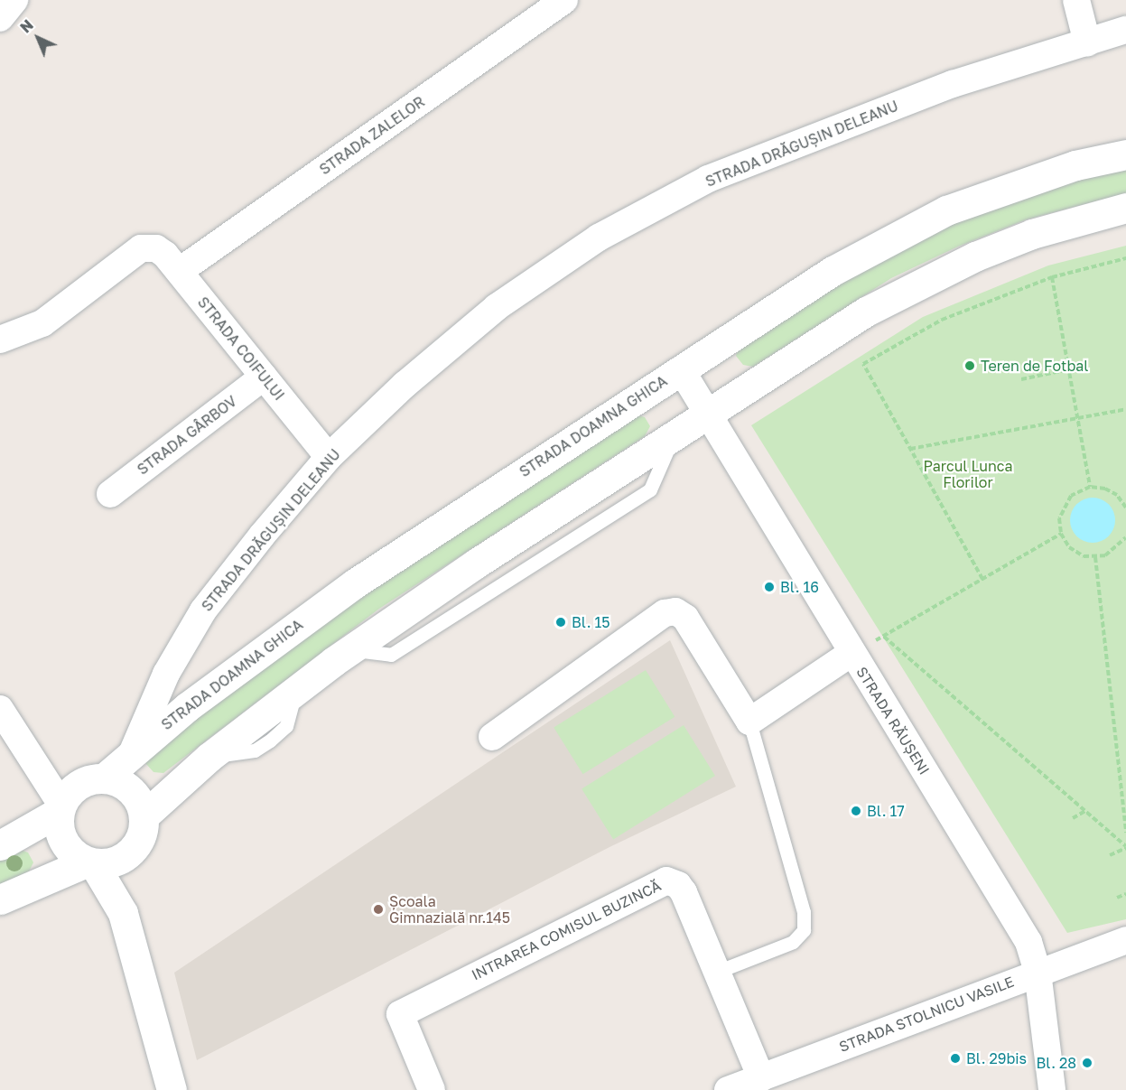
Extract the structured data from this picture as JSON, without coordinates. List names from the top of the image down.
{
  "streets": {
    "main road": ["STRADA DOAMNA GHICA"],
    "street": [
      "STRADA ZALELOR",
      "STRADA DRĂGUȘIN DELEANU",
      "STRADA COIFULUI",
      "STRADA GÂRBOV",
      "STRADA RĂUȘENI",
      "INTRAREA COMISUL BUZINCĂ",
      "STRADA STOLNICU VASILE"
    ]
  },
  "crossings": [
    ["STRADA ZALELOR", "STRADA COIFULUI"],
    ["STRADA DRĂGUȘIN DELEANU", "STRADA COIFULUI"],
    ["STRADA DRĂGUȘIN DELEANU", "STRADA DOAMNA GHICA"],
    ["STRADA COIFULUI", "STRADA GÂRBOV"],
    ["STRADA DOAMNA GHICA", "STRADA RĂUȘENI"],
    ["STRADA RĂUȘENI", "STRADA STOLNICU VASILE"],
    ["INTRAREA COMISUL BUZINCĂ", "STRADA STOLNICU VASILE"]
  ],
  "parks": ["Parcul Lunca Florilor"],
  "places": [
    "Teren de Fotbal",
    "Bl. 16",
    "Bl. 15",
    "Bl. 17",
    "Școala Gimnazială nr.145",
    "Bl. 29bis",
    "Bl. 28"
  ],
  "north": "top left"
}
